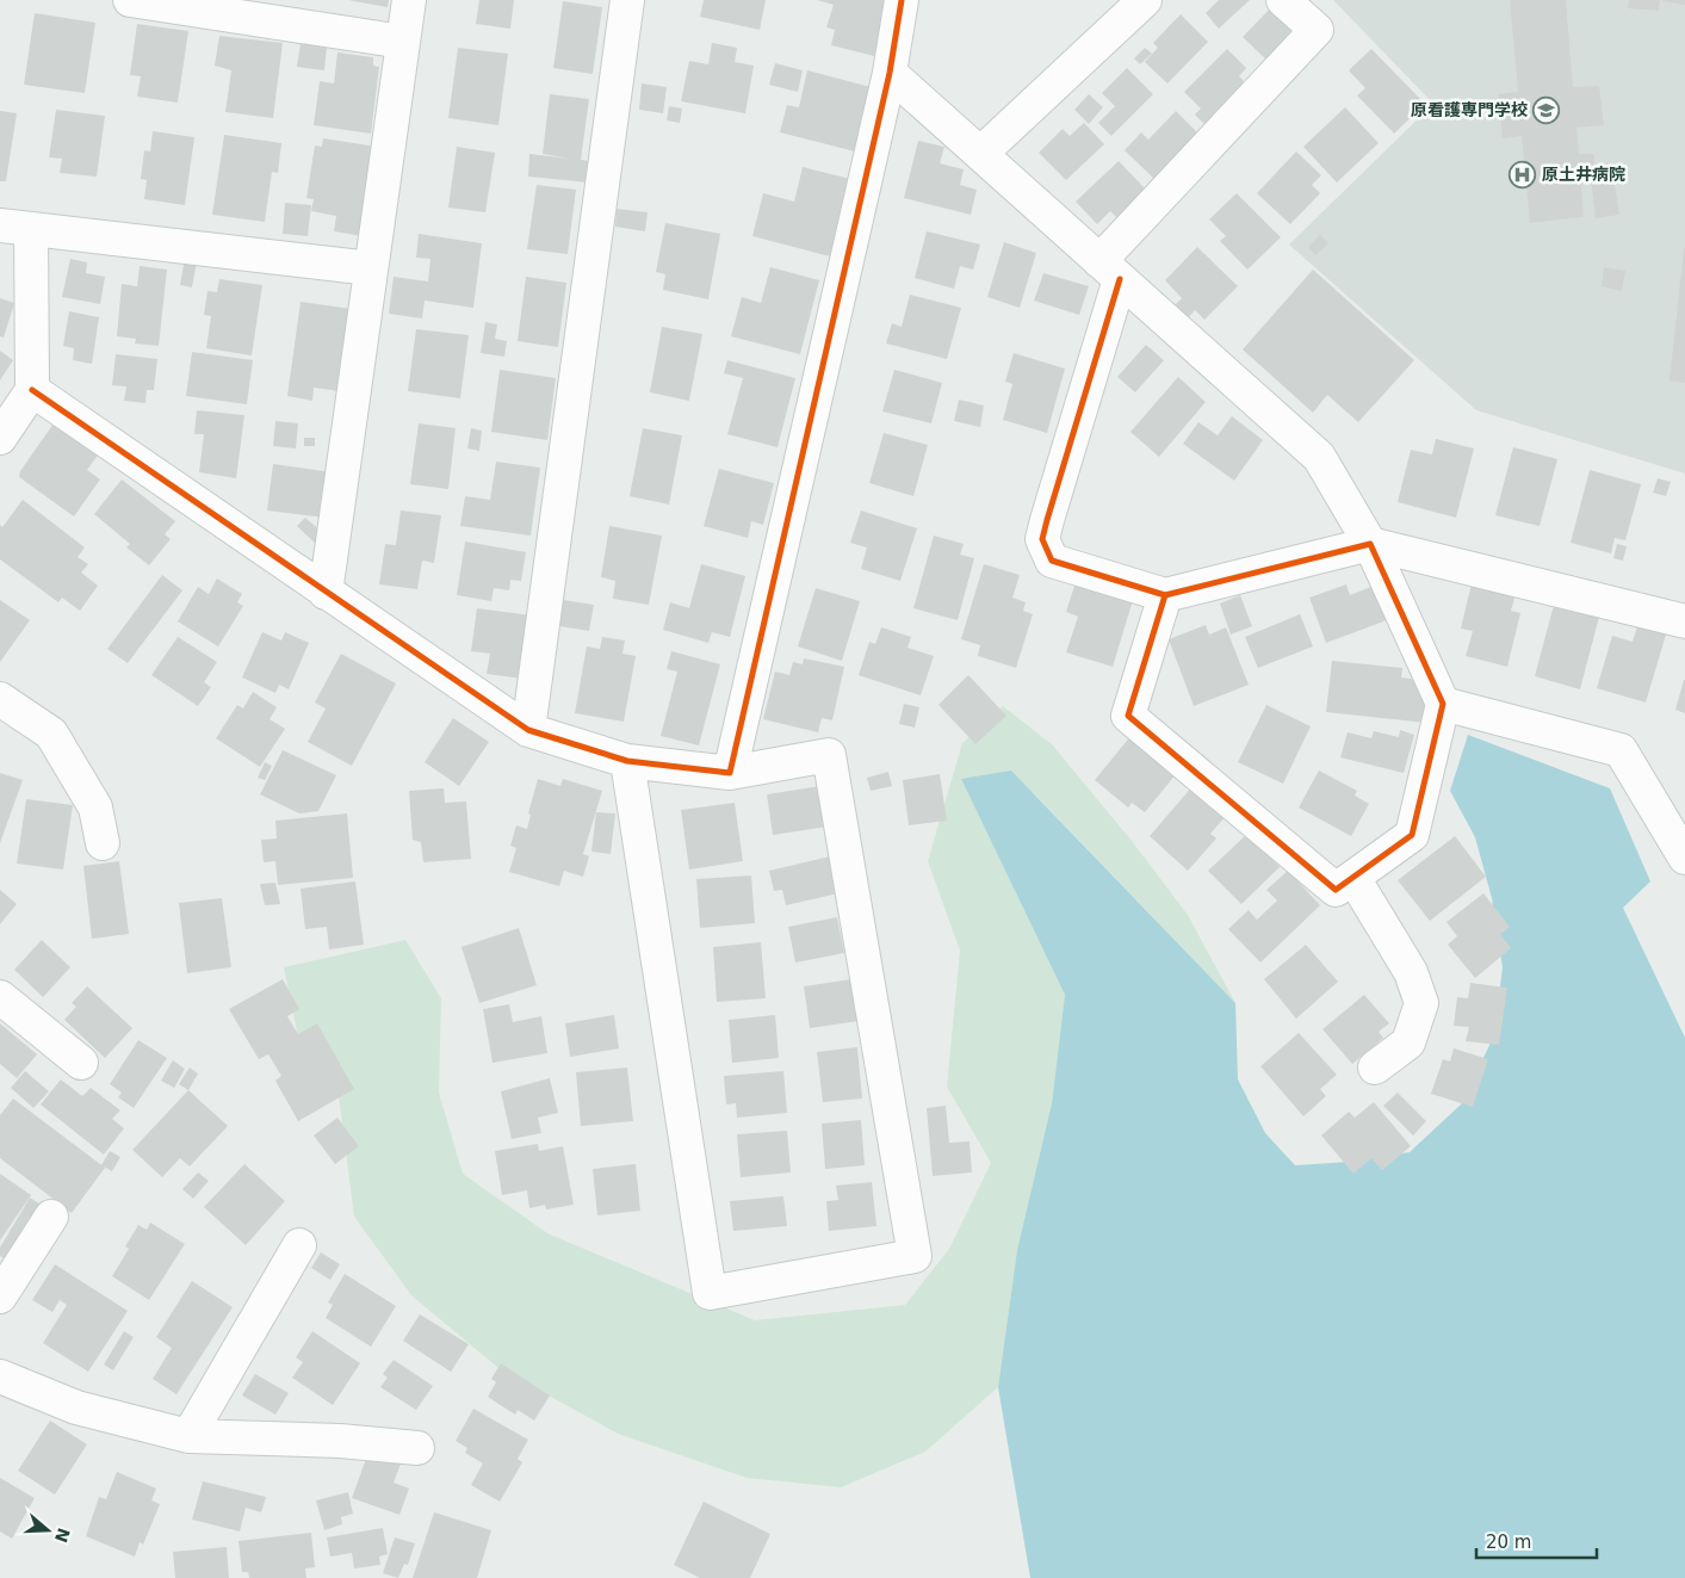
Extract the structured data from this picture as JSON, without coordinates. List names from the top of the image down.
{
  "places": {
    "school or university": ["原看護専門学校"],
    "hospital": ["原土井病院"]
  },
  "scale_bar": "20 m",
  "north": "right"
}
